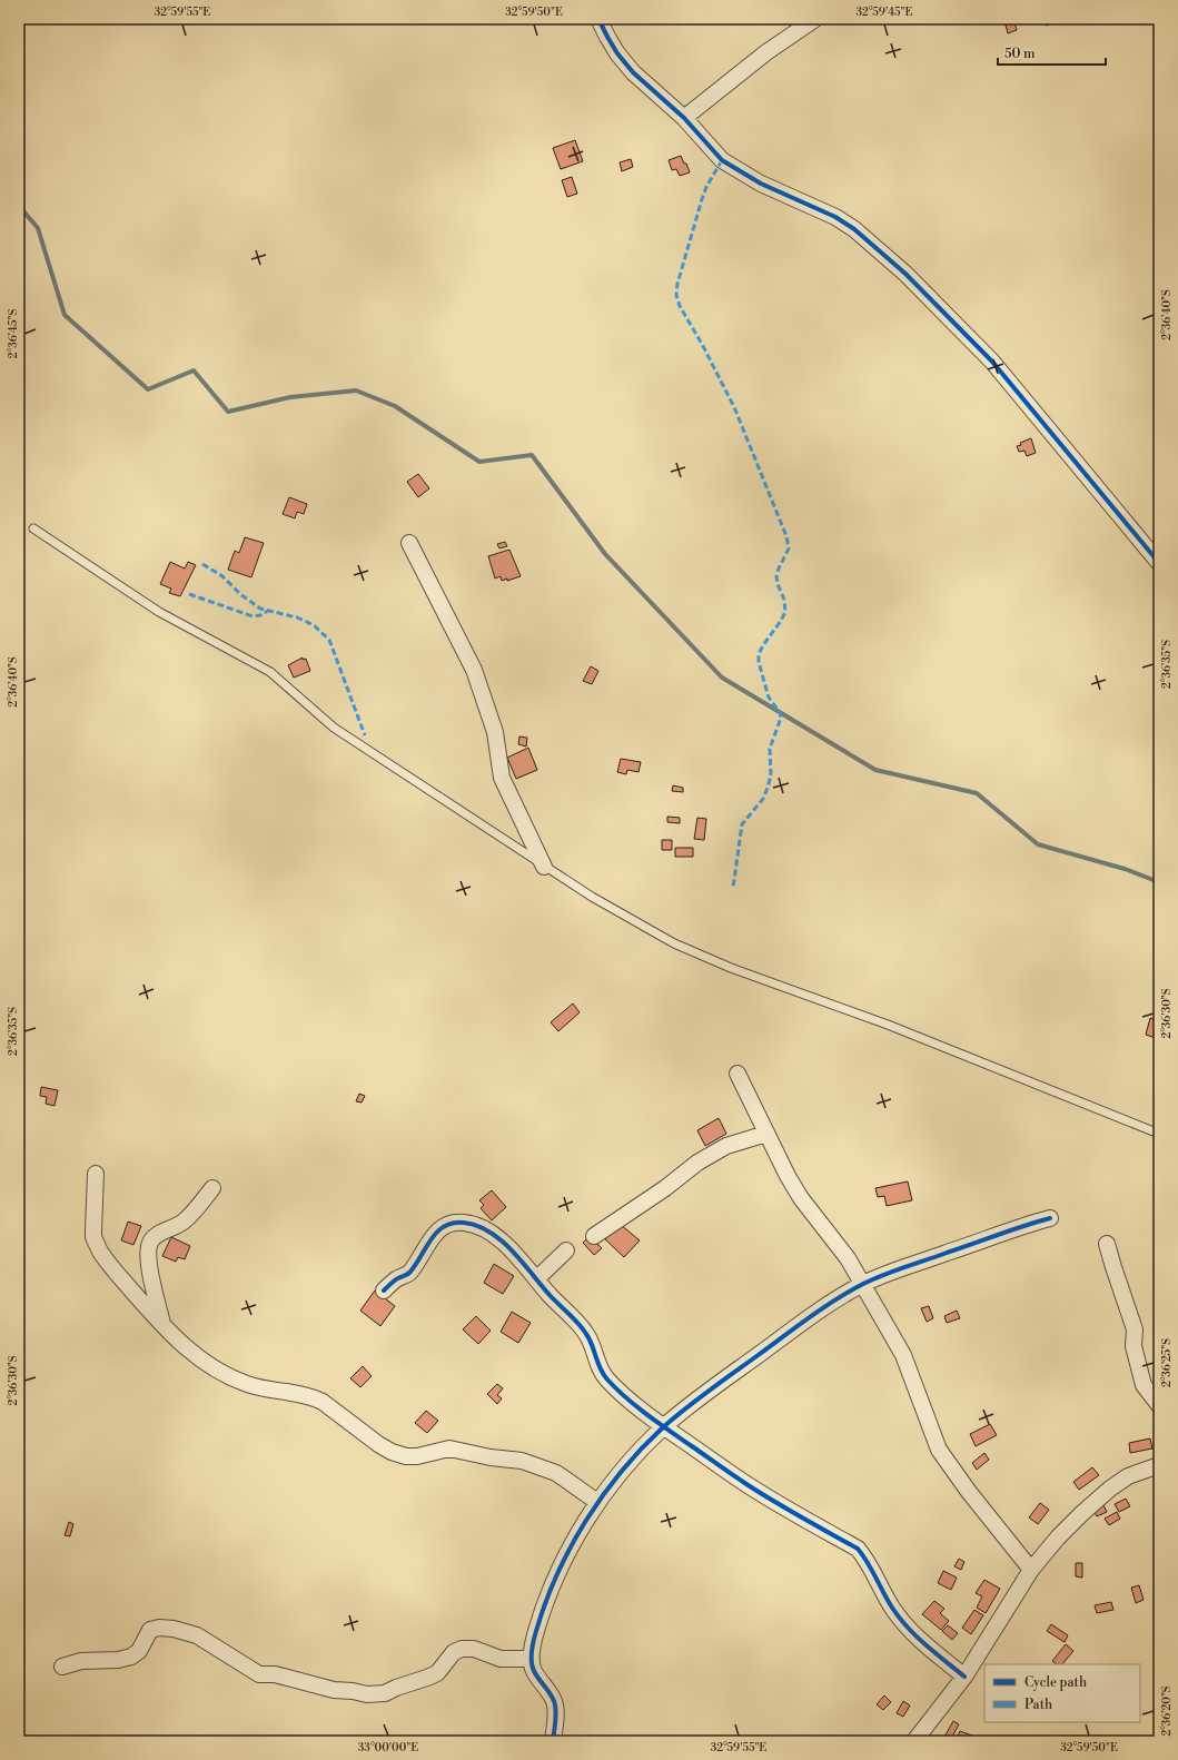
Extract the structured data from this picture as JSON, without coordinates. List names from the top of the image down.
{
  "legend": ["Cycle path", "Path"],
  "scale_bar": "50 m",
  "coordinates": [
    "32°59'55\"E",
    "32°59'50\"E",
    "32°59'45\"E",
    "2°36'40\"S",
    "2°36'45\"S",
    "2°36'35\"S",
    "2°36'30\"S",
    "2°36'25\"S",
    "2°36'20\"S",
    "33°00'00\"E"
  ]
}
